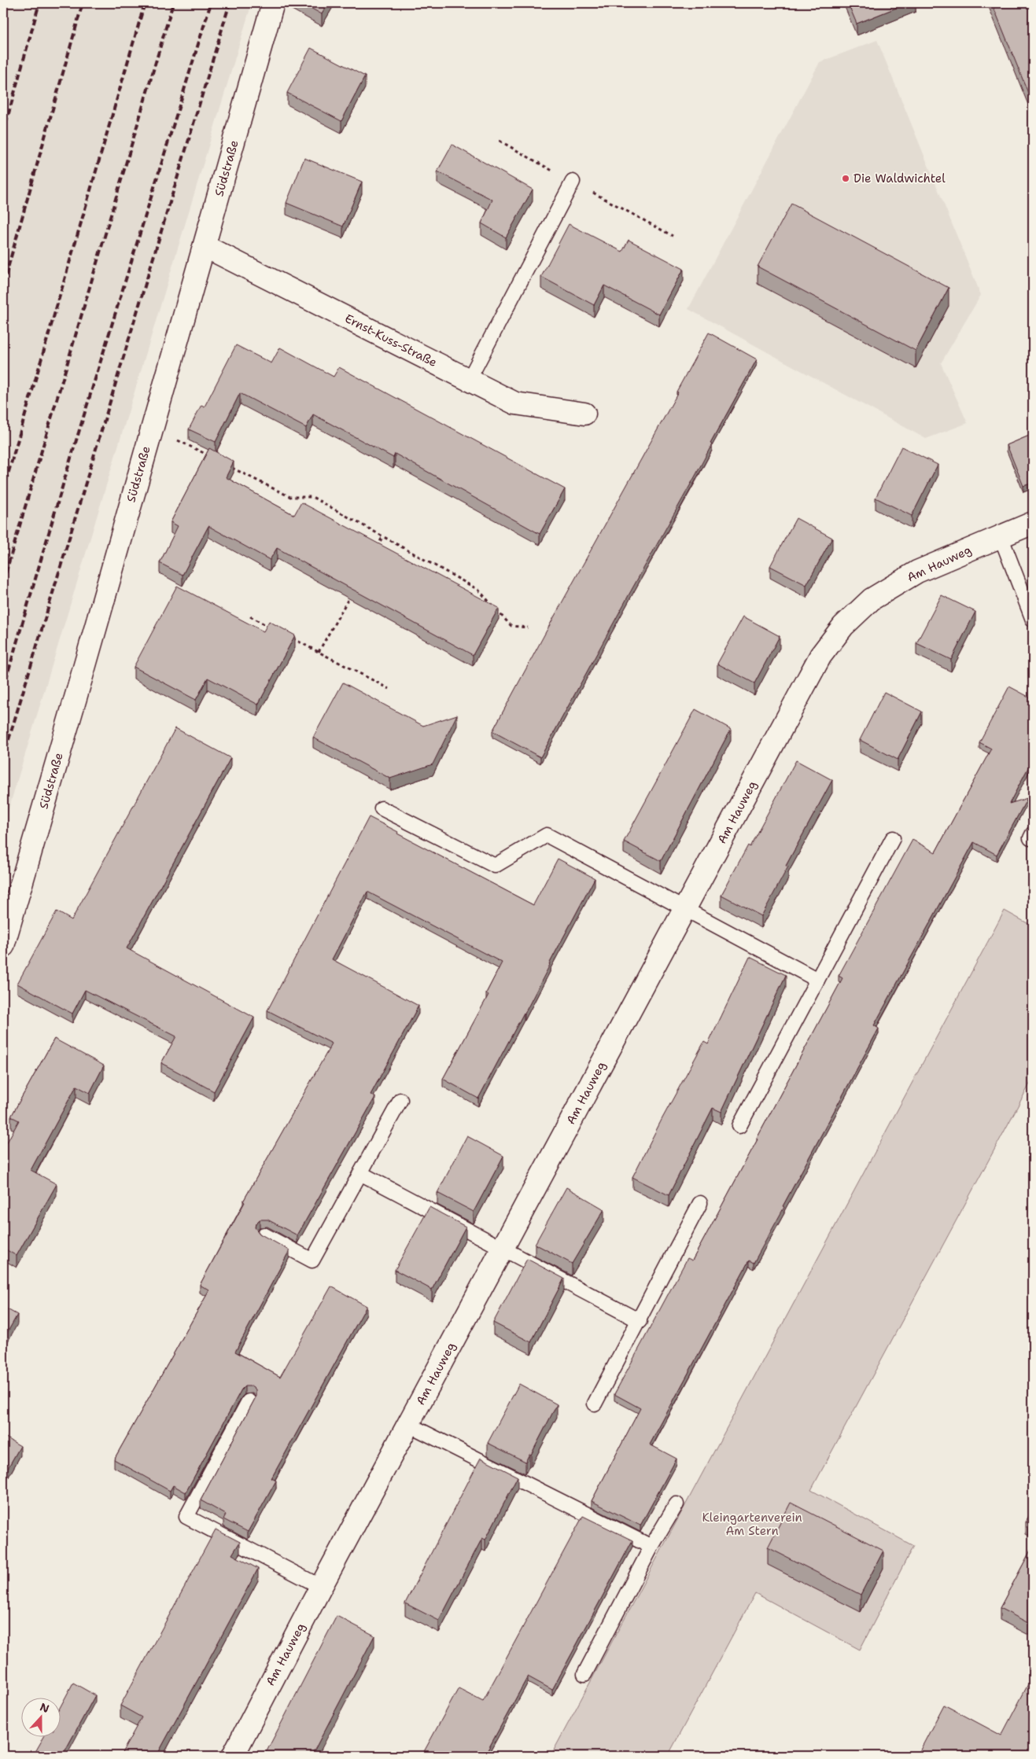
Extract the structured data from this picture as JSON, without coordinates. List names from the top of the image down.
{
  "streets": {
    "street": ["Südstraße", "Ernst-Kuss-Straße", "Am Hauweg"]
  },
  "crossings": [
    ["Südstraße", "Ernst-Kuss-Straße"]
  ],
  "parks": ["Kleingartenverein Am Stern"],
  "places": ["Die Waldwichtel"],
  "north": "top"
}
